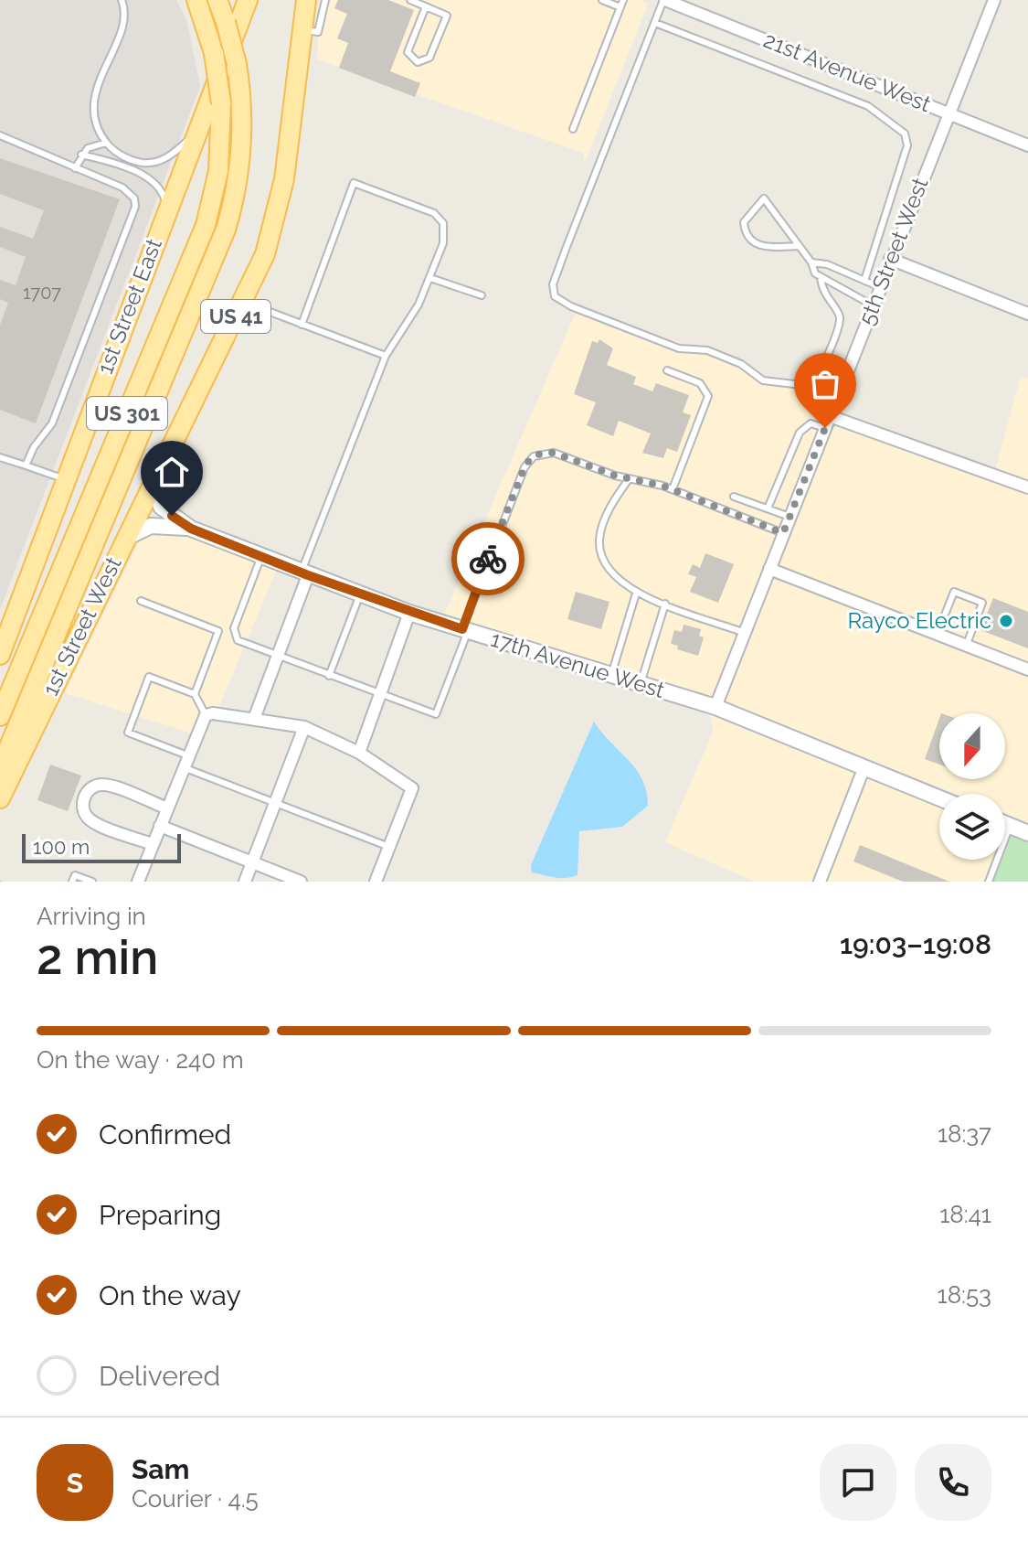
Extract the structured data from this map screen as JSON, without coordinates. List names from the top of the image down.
{
  "streets": {
    "main road": [
      "1st Street East",
      "US 41",
      "US 301",
      "1st Street West"
    ],
    "street": ["21st Avenue West", "5th Street West", "17th Avenue West"]
  },
  "crossings": [
    ["21st Avenue West", "5th Street West"],
    ["5th Street West", "17th Avenue West"],
    ["1st Street West", "17th Avenue West"]
  ],
  "places": ["Rayco Electric"],
  "house_numbers": ["1707"],
  "scale_bar": "100 m",
  "north": "bottom",
  "page": {
    "scale": "100 m",
    "heading": ["2 min", "Arriving in", "19:03–19:08"],
    "panel": ["Sam", "Courier · 4.5"],
    "bar": "On the way · 240 m",
    "list": [
      ["Confirmed", "18:37"],
      ["Preparing", "18:41"],
      ["On the way", "18:53"],
      "Delivered"
    ],
    "round": "S"
  }
}
